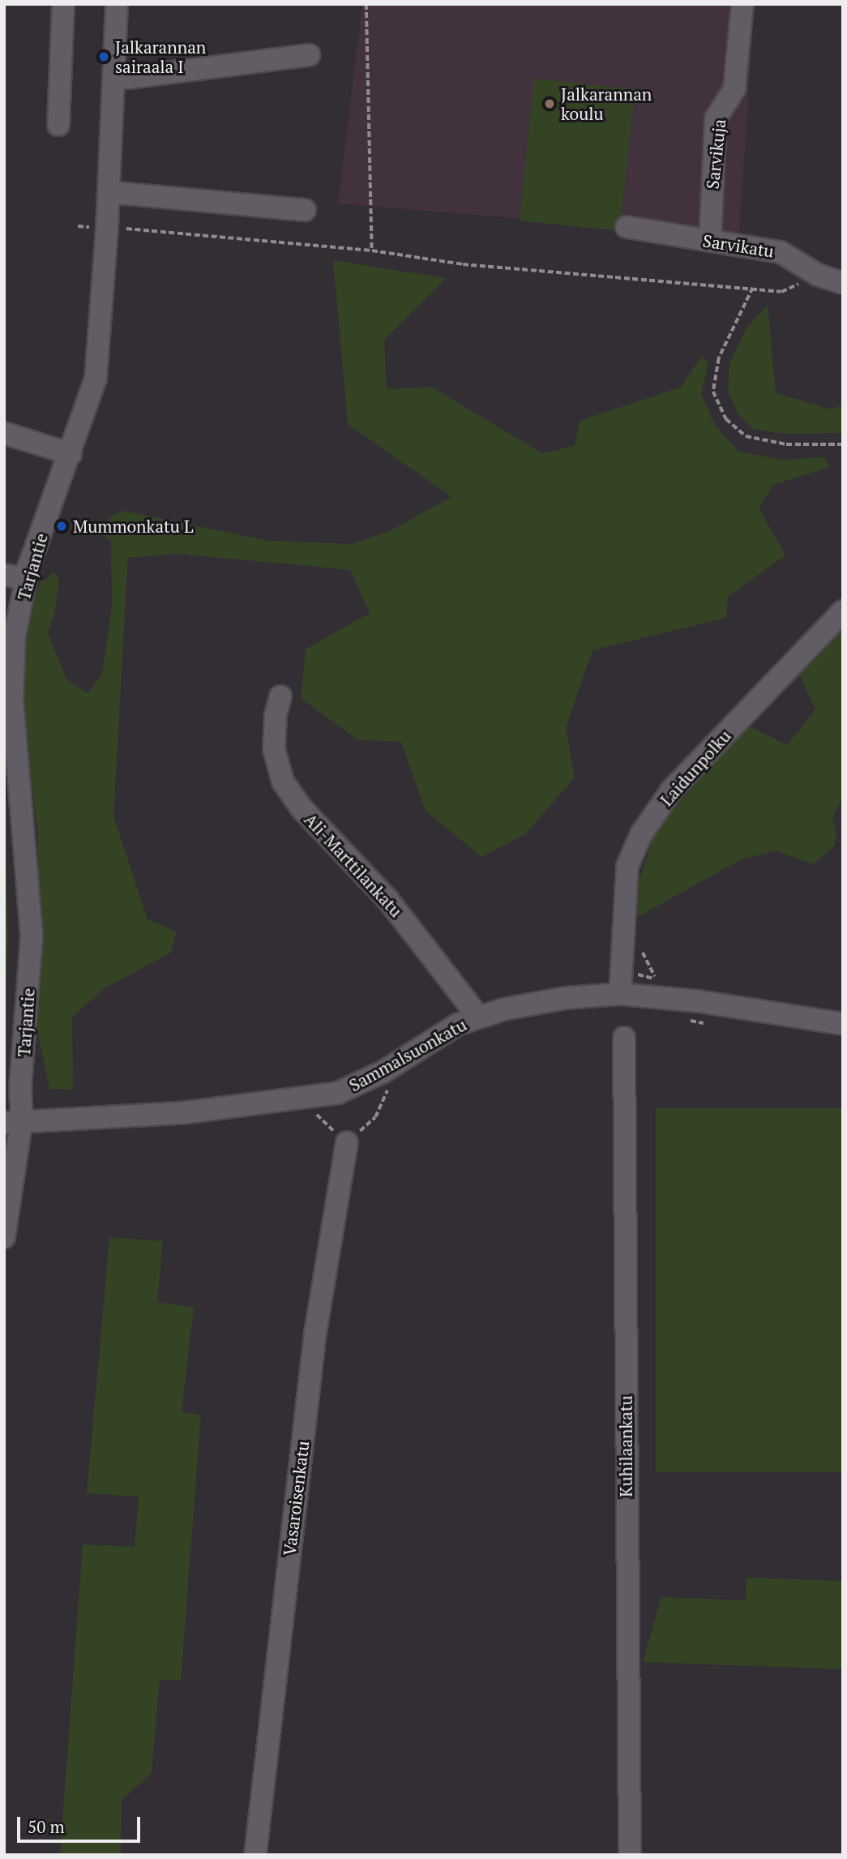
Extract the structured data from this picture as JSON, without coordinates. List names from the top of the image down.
{
  "streets": {
    "street": [
      "Sarvikuja",
      "Sarvikatu",
      "Tarjantie",
      "Laidunpolku",
      "Ali-Marttilankatu",
      "Sammalsuonkatu",
      "Kuhilaankatu",
      "Vasaroisenkatu"
    ]
  },
  "crossings": [
    ["Sarvikuja", "Sarvikatu"],
    ["Tarjantie", "Sammalsuonkatu"],
    ["Laidunpolku", "Sammalsuonkatu"],
    ["Ali-Marttilankatu", "Sammalsuonkatu"]
  ],
  "places": ["Jalkarannan sairaala I", "Jalkarannan koulu", "Mummonkatu L"],
  "scale_bar": "50 m"
}
